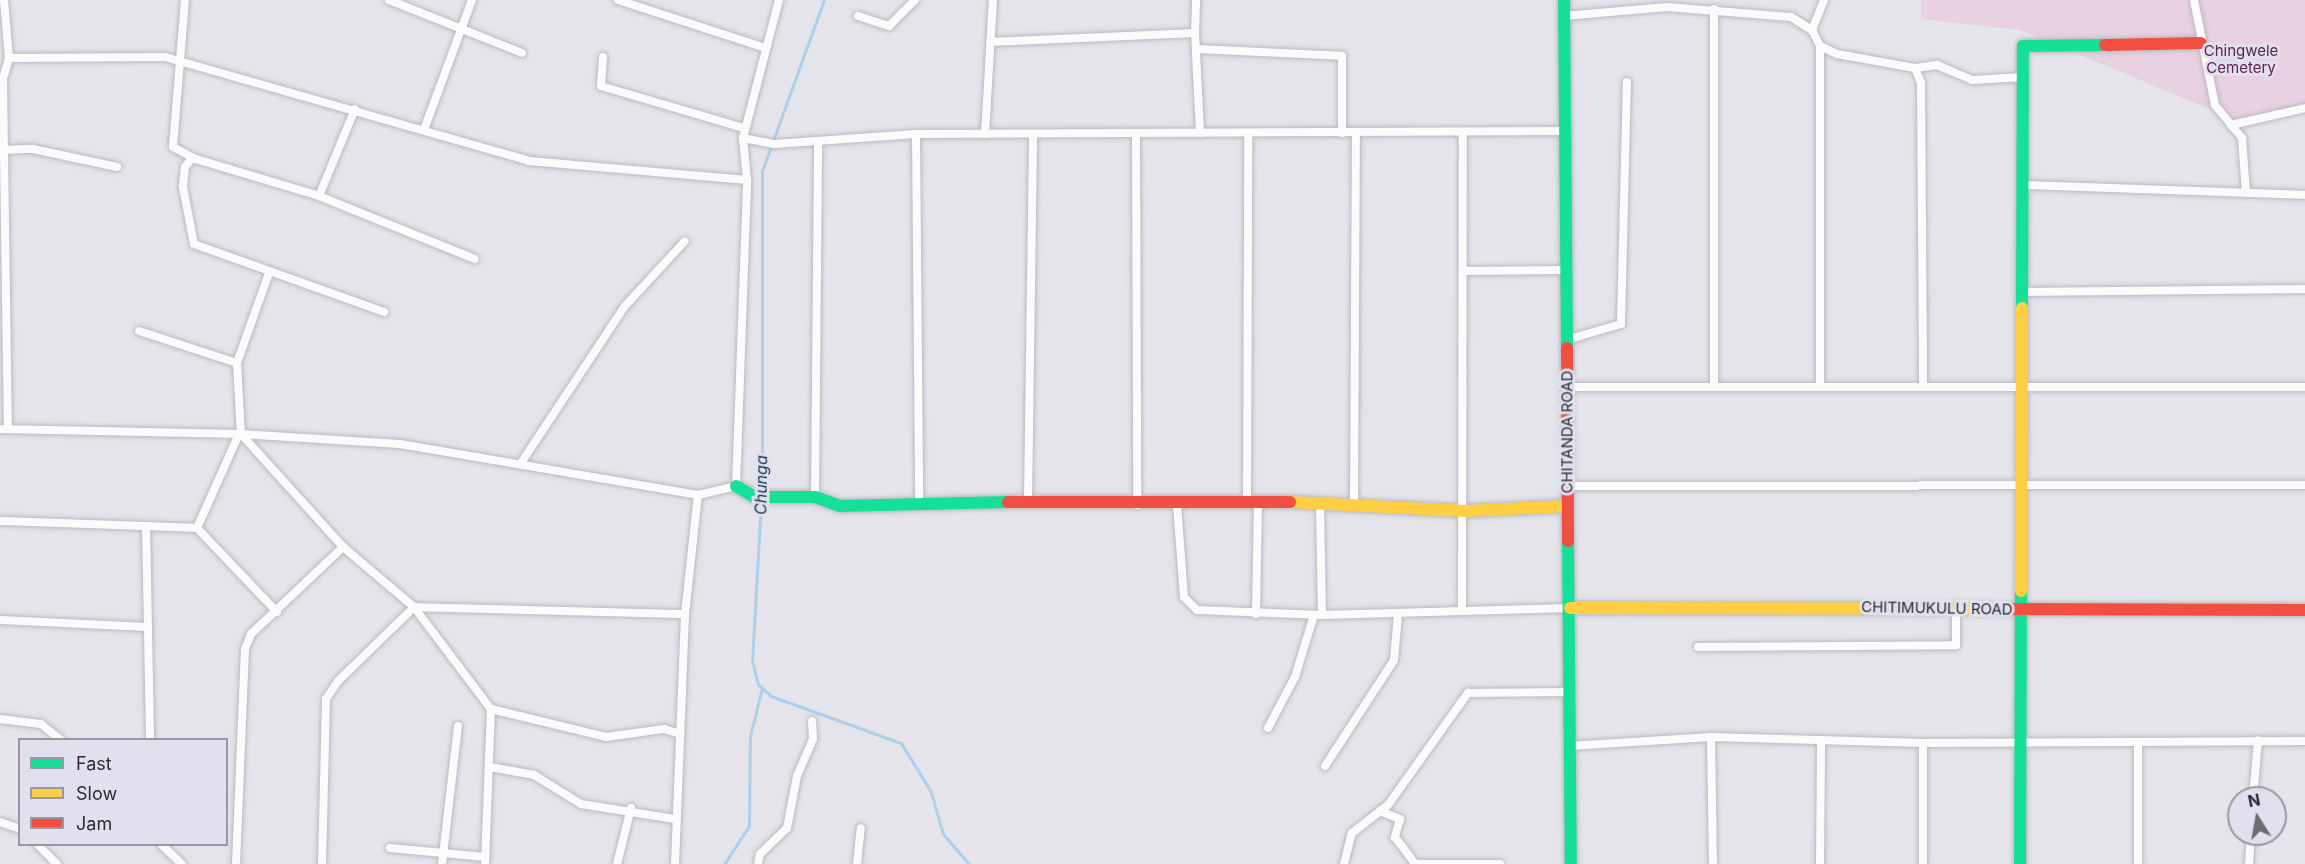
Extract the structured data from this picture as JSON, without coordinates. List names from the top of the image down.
{
  "streets": {
    "street": ["CHITANDA ROAD", "CHITIMUKULU ROAD"]
  },
  "crossings": [
    ["CHITANDA ROAD", "CHITIMUKULU ROAD"]
  ],
  "water": ["Chunga"],
  "parks": ["Chingwele Cemetery"],
  "legend": ["Fast", "Slow", "Jam"],
  "north": "top"
}
